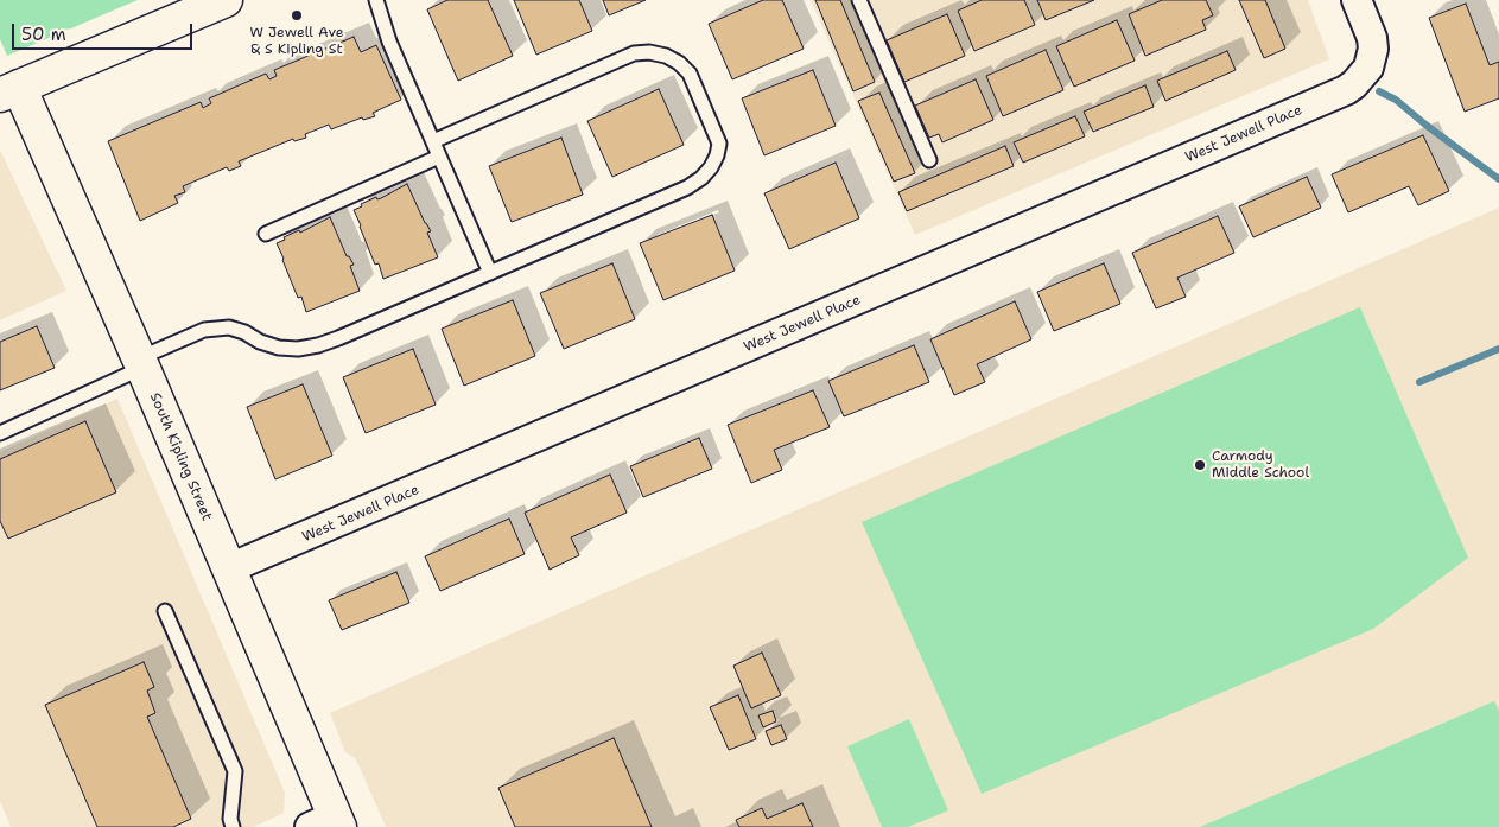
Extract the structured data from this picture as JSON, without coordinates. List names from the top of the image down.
{
  "streets": {
    "street": ["West Jewell Place", "South Kipling Street"]
  },
  "crossings": [
    ["West Jewell Place", "South Kipling Street"]
  ],
  "places": ["W Jewell Ave & S Kipling St", "Carmody Middle School"],
  "scale_bar": "50 m"
}
